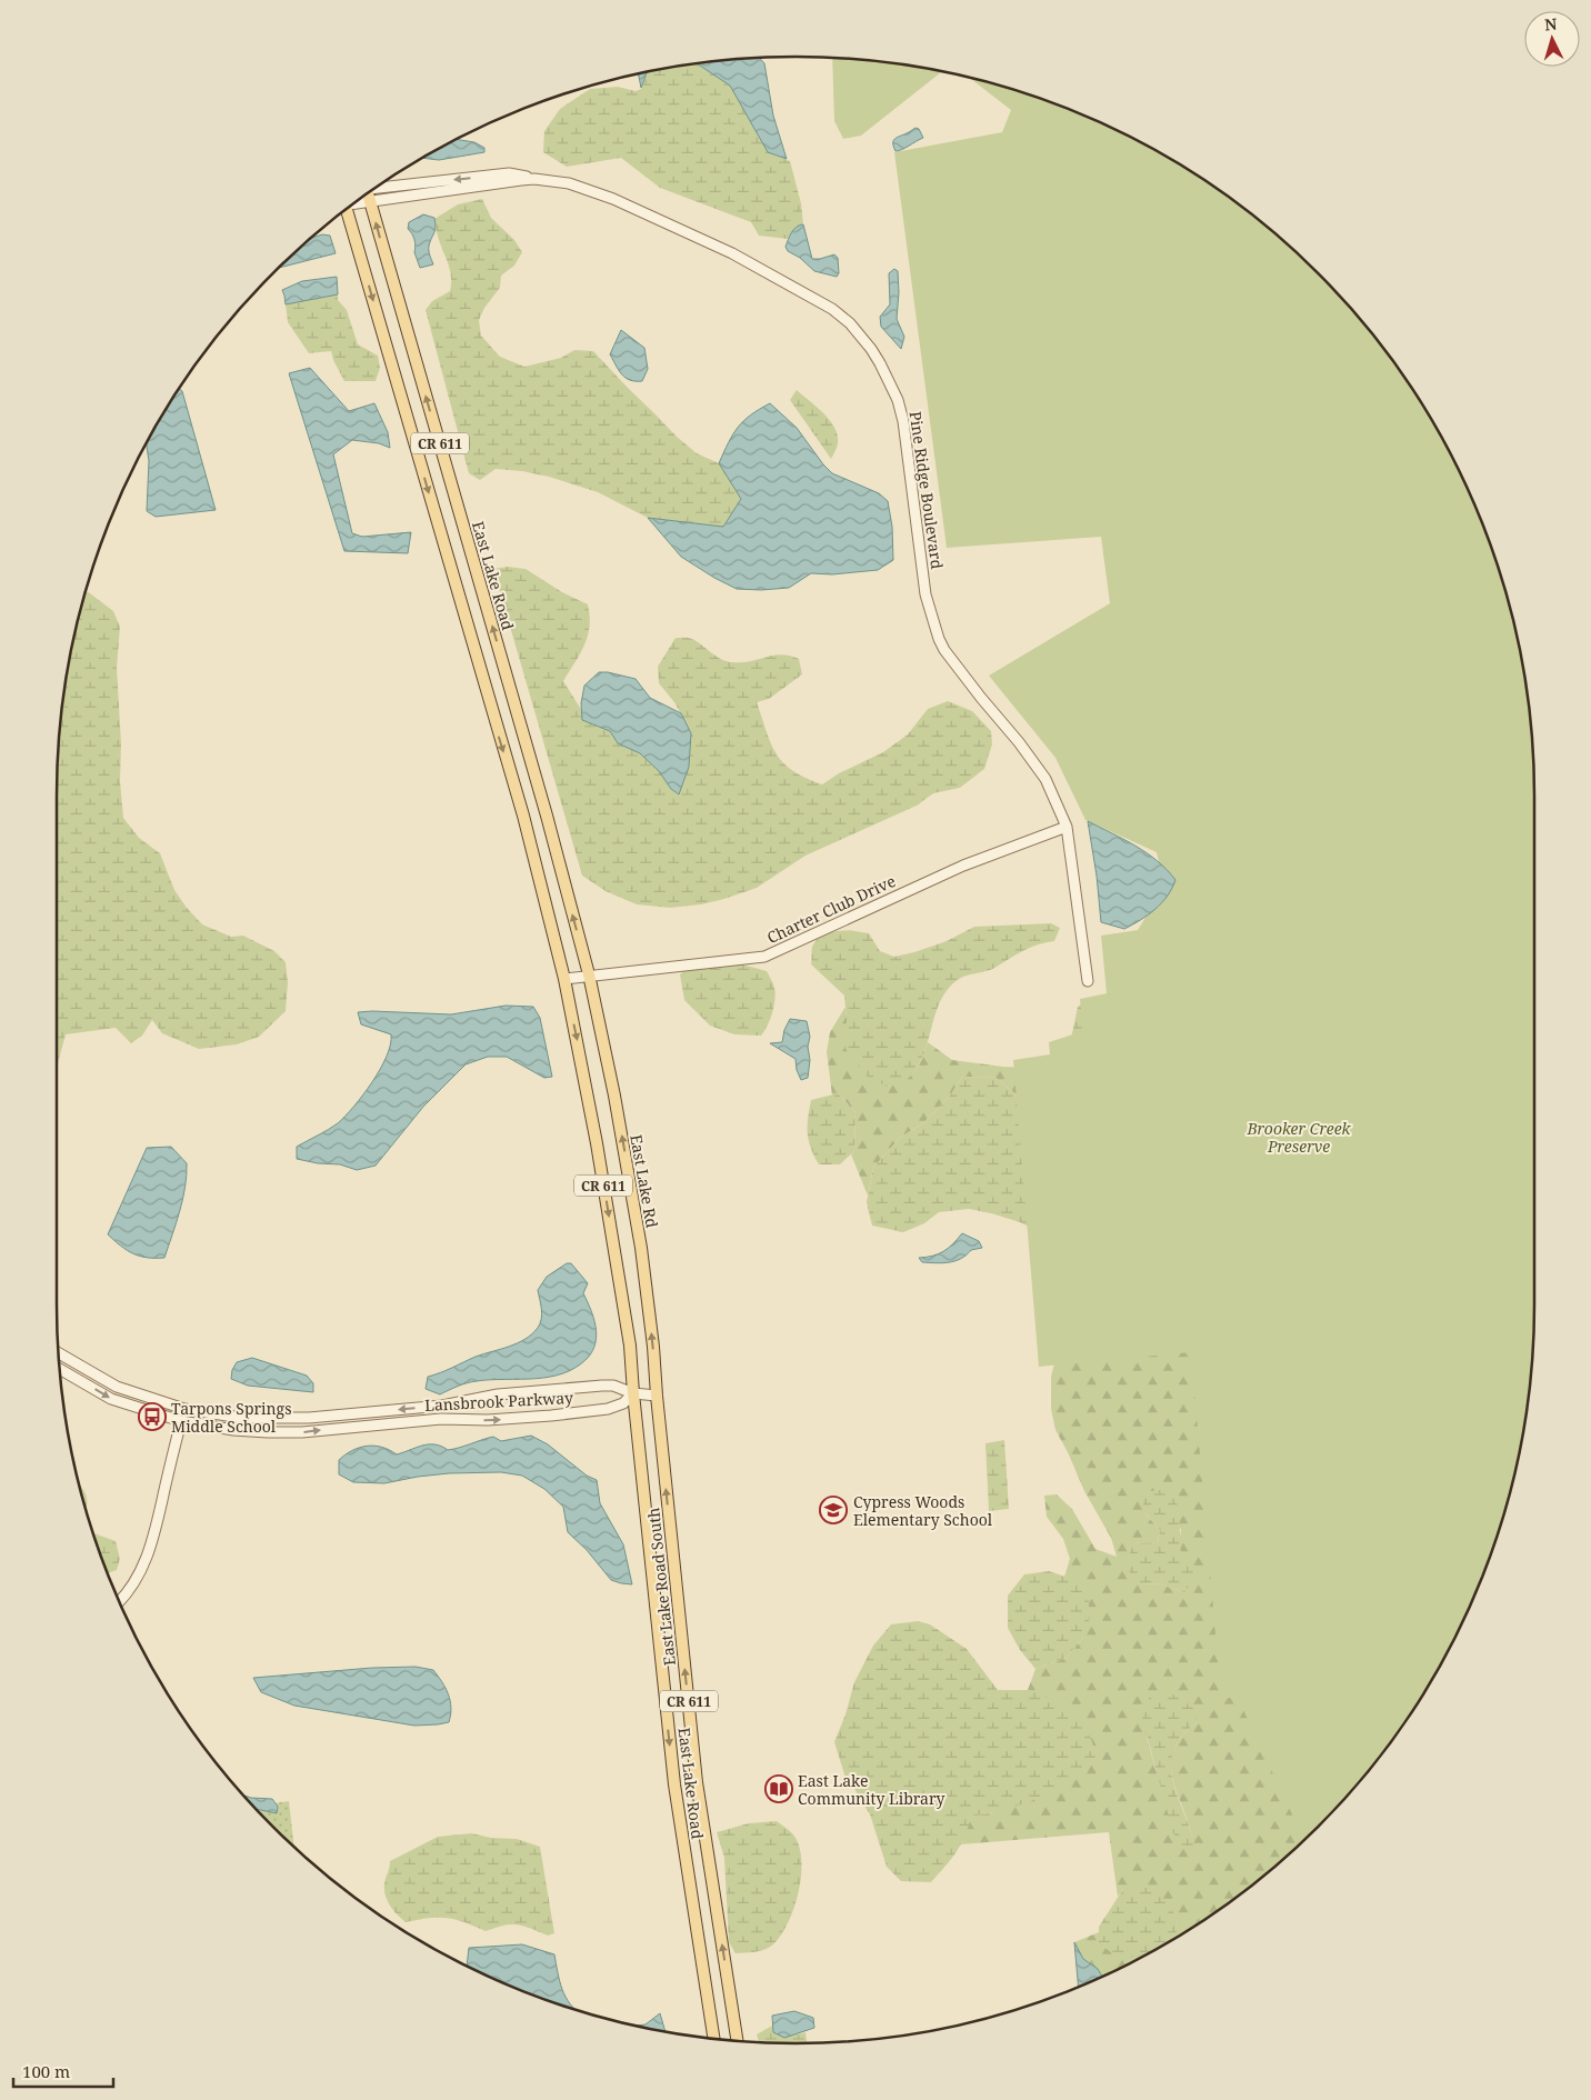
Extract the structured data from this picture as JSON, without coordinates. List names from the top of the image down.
{
  "streets": {
    "main road": [
      "CR 611",
      "East Lake Road",
      "East Lake Rd",
      "East Lake Road South"
    ],
    "street": ["Pine Ridge Boulevard", "Charter Club Drive", "Lansbrook Parkway"]
  },
  "crossings": [
    ["CR 611", "East Lake Road"],
    ["CR 611", "Charter Club Drive"],
    ["CR 611", "Lansbrook Parkway"],
    ["Pine Ridge Boulevard", "East Lake Road"],
    ["Pine Ridge Boulevard", "Charter Club Drive"],
    ["East Lake Road", "Charter Club Drive"],
    ["East Lake Road", "East Lake Rd"],
    ["East Lake Road", "Lansbrook Parkway"],
    ["Charter Club Drive", "East Lake Rd"],
    ["East Lake Rd", "East Lake Road South"]
  ],
  "one_way": ["East Lake Road South"],
  "parks": ["Brooker Creek Preserve"],
  "places": {
    "bus stop": ["Tarpons Springs Middle School"],
    "school or university": ["Cypress Woods Elementary School"],
    "library": ["East Lake Community Library"]
  },
  "scale_bar": "100 m",
  "north": "top"
}
